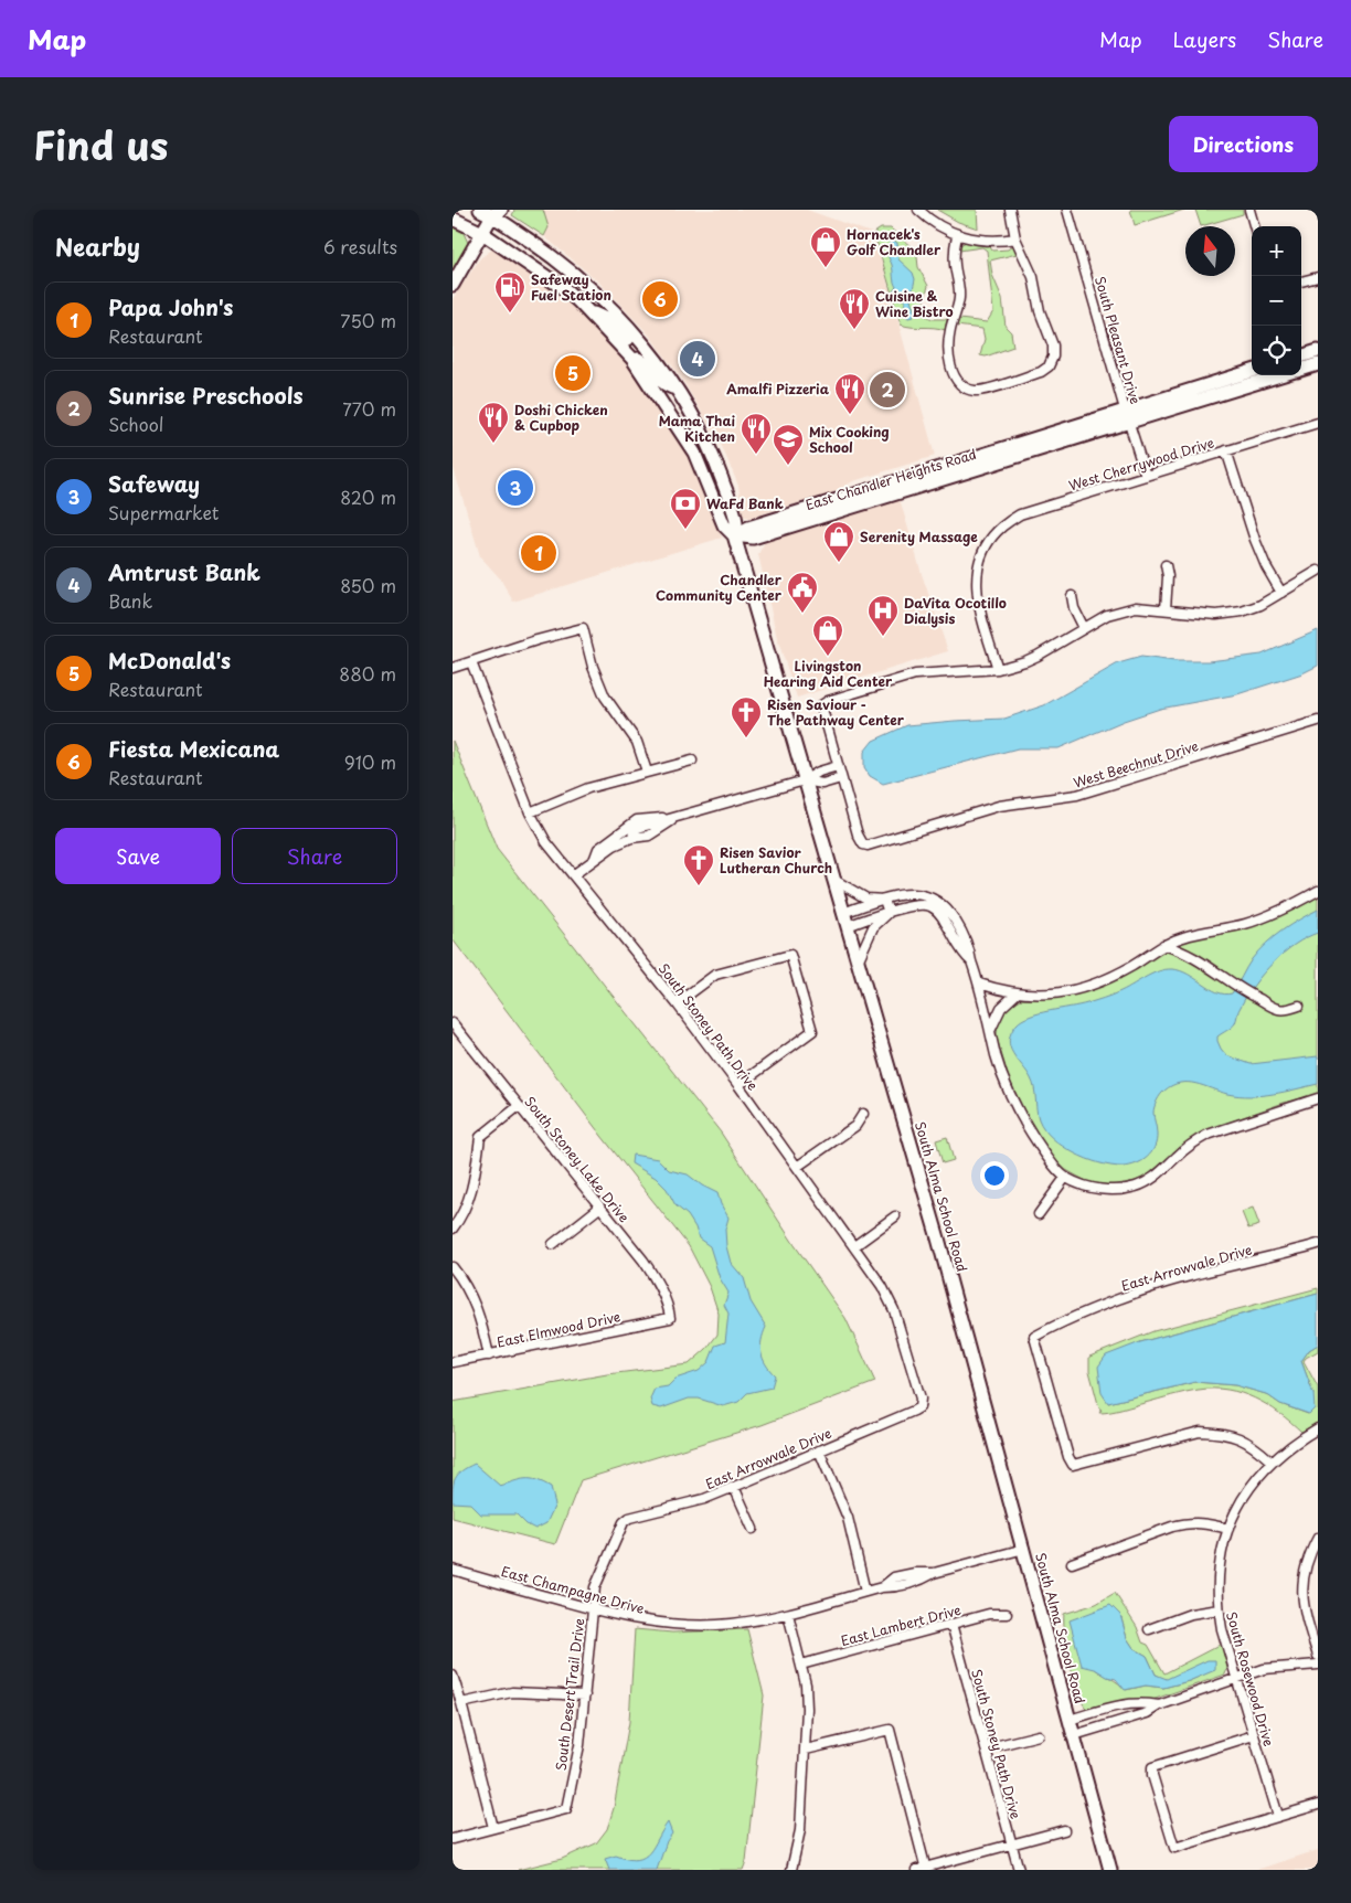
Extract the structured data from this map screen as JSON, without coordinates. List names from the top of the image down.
{
  "streets": {
    "main road": ["East Chandler Heights Road", "South Alma School Road"],
    "street": [
      "South Pleasant Drive",
      "West Cherrywood Drive",
      "West Beechnut Drive",
      "South Stoney Path Drive",
      "South Stoney Lake Drive",
      "East Arrowvale Drive",
      "East Elmwood Drive",
      "East Champagne Drive",
      "East Lambert Drive",
      "South Rosewood Drive",
      "South Desert Trail Drive"
    ]
  },
  "crossings": [
    ["South Pleasant Drive", "West Cherrywood Drive"],
    ["South Pleasant Drive", "East Chandler Heights Road"],
    ["East Chandler Heights Road", "South Alma School Road"],
    ["South Stoney Path Drive", "East Arrowvale Drive"],
    ["South Stoney Path Drive", "East Lambert Drive"],
    ["South Stoney Lake Drive", "East Elmwood Drive"],
    ["South Alma School Road", "East Champagne Drive"],
    ["East Arrowvale Drive", "South Rosewood Drive"],
    ["East Arrowvale Drive", "South Desert Trail Drive"],
    ["East Champagne Drive", "South Desert Trail Drive"]
  ],
  "places": {
    "shop": ["Hornacek's Golf Chandler", "Serenity Massage", "Livingston Hearing Aid Center"],
    "fuel station": ["Safeway Fuel Station"],
    "restaurant": [
      "Cuisine & Wine Bistro",
      "Amalfi Pizzeria",
      "Doshi Chicken & Cupbop",
      "Mama Thai Kitchen"
    ],
    "school or university": ["Mix Cooking School"],
    "bank": ["WaFd Bank"],
    "public building": ["Chandler Community Center"],
    "hospital": ["DaVita Ocotillo Dialysis"],
    "church": ["Risen Saviour - The Pathway Center", "Risen Savior Lutheran Church"]
  },
  "north": "top",
  "page": {
    "header": "Map",
    "nav": ["Map", "Layers", "Share"],
    "title": "Find us",
    "buttons": [
      "Directions",
      ["Save", "Share"]
    ],
    "heading": ["Nearby", "6 results"],
    "map_buttons": ["+", "−"],
    "pins": [
      "6",
      "4",
      "5",
      "2",
      "3",
      "1"
    ],
    "list": [
      {
        "mark": "1",
        "name": "Papa John's",
        "note": "Restaurant",
        "value": "750 m"
      },
      {
        "mark": "2",
        "name": "Sunrise Preschools",
        "note": "School",
        "value": "770 m"
      },
      {
        "mark": "3",
        "name": "Safeway",
        "note": "Supermarket",
        "value": "820 m"
      },
      {
        "mark": "4",
        "name": "Amtrust Bank",
        "note": "Bank",
        "value": "850 m"
      },
      {
        "mark": "5",
        "name": "McDonald's",
        "note": "Restaurant",
        "value": "880 m"
      },
      {
        "mark": "6",
        "name": "Fiesta Mexicana",
        "note": "Restaurant",
        "value": "910 m"
      }
    ]
  }
}
